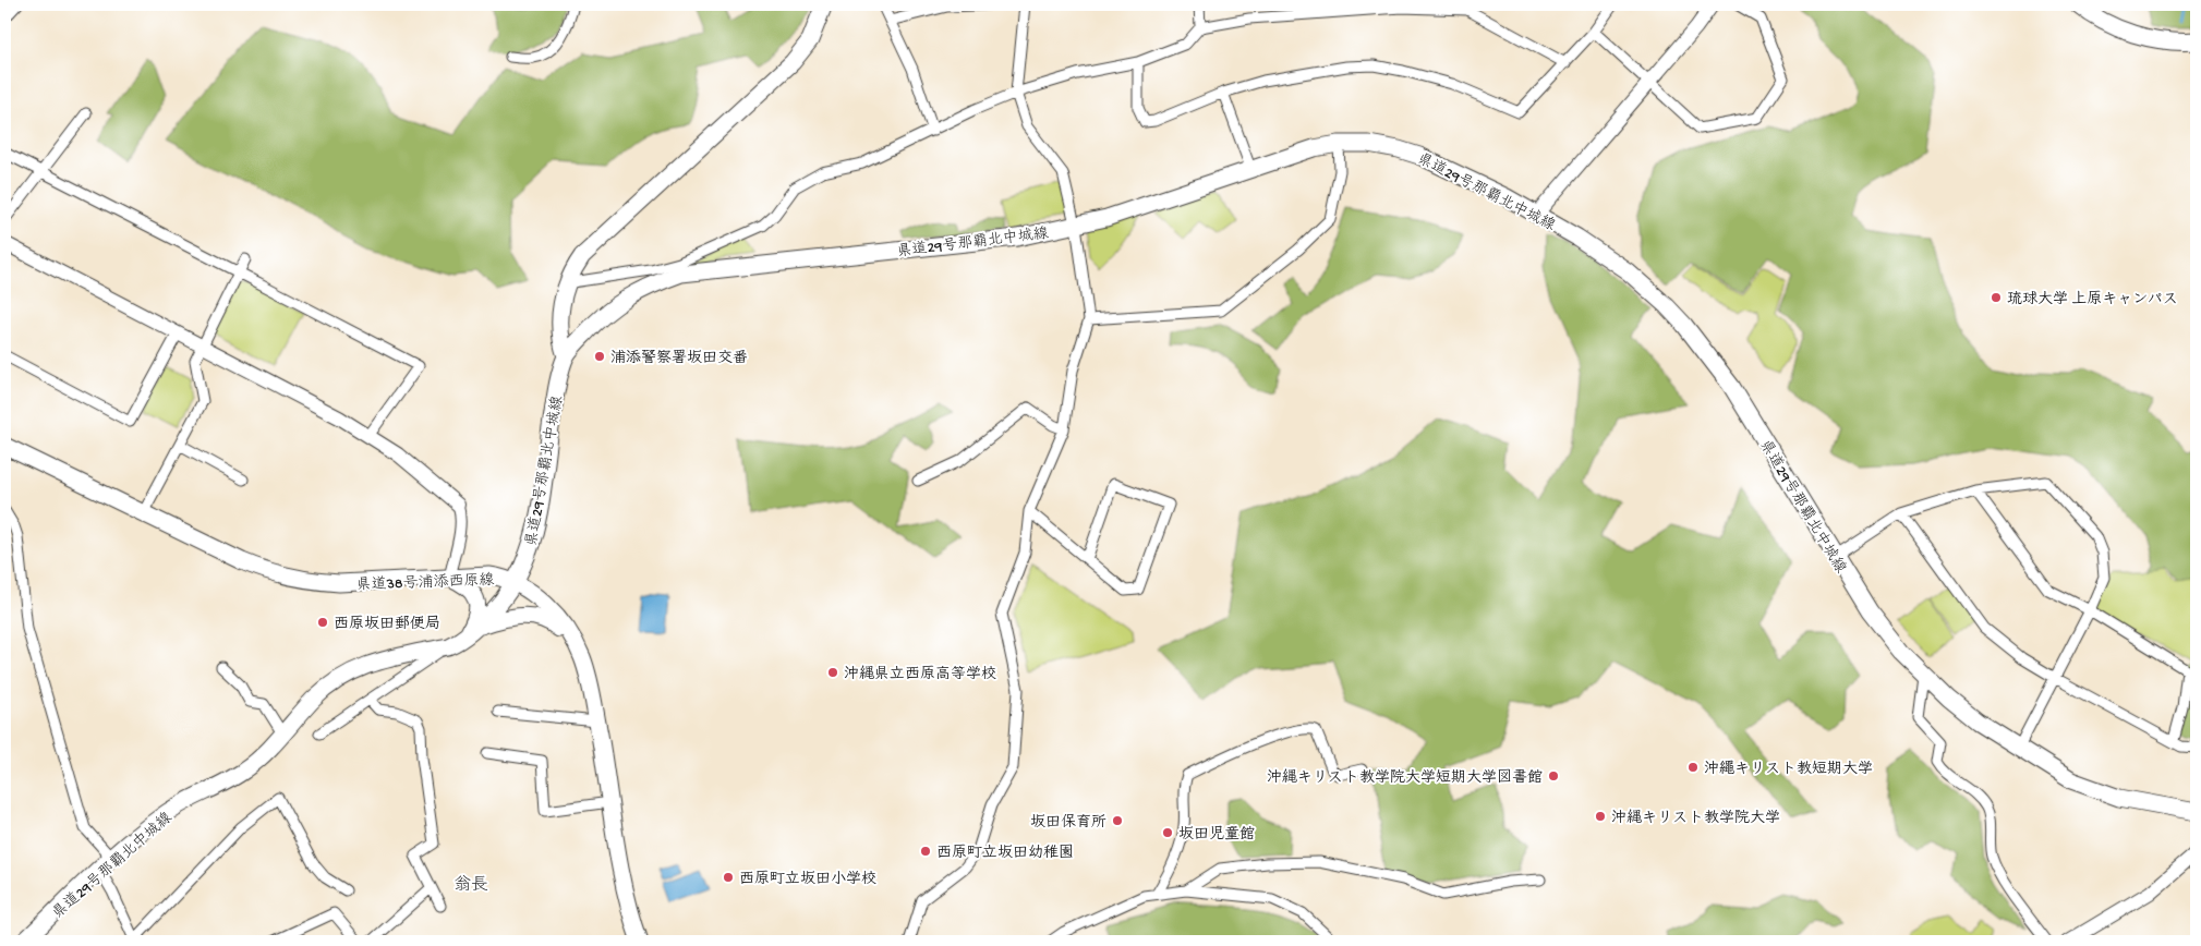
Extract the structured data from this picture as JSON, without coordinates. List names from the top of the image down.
{
  "streets": {
    "main road": ["県道29号那覇北中城線", "県道38号浦添西原線"]
  },
  "crossings": [
    ["県道29号那覇北中城線", "県道38号浦添西原線"]
  ],
  "districts": ["翁長"],
  "places": [
    "琉球大学 上原キャンパス",
    "浦添警察署坂田交番",
    "西原坂田郵便局",
    "沖縄県立西原高等学校",
    "沖繩キリスト教短期大学",
    "沖縄キリスト教学院大学短期大学図書館",
    "沖縄キリスト教学院大学",
    "坂田保育所",
    "坂田児童館",
    "西原町立坂田幼稚園",
    "西原町立坂田小学校"
  ]
}
